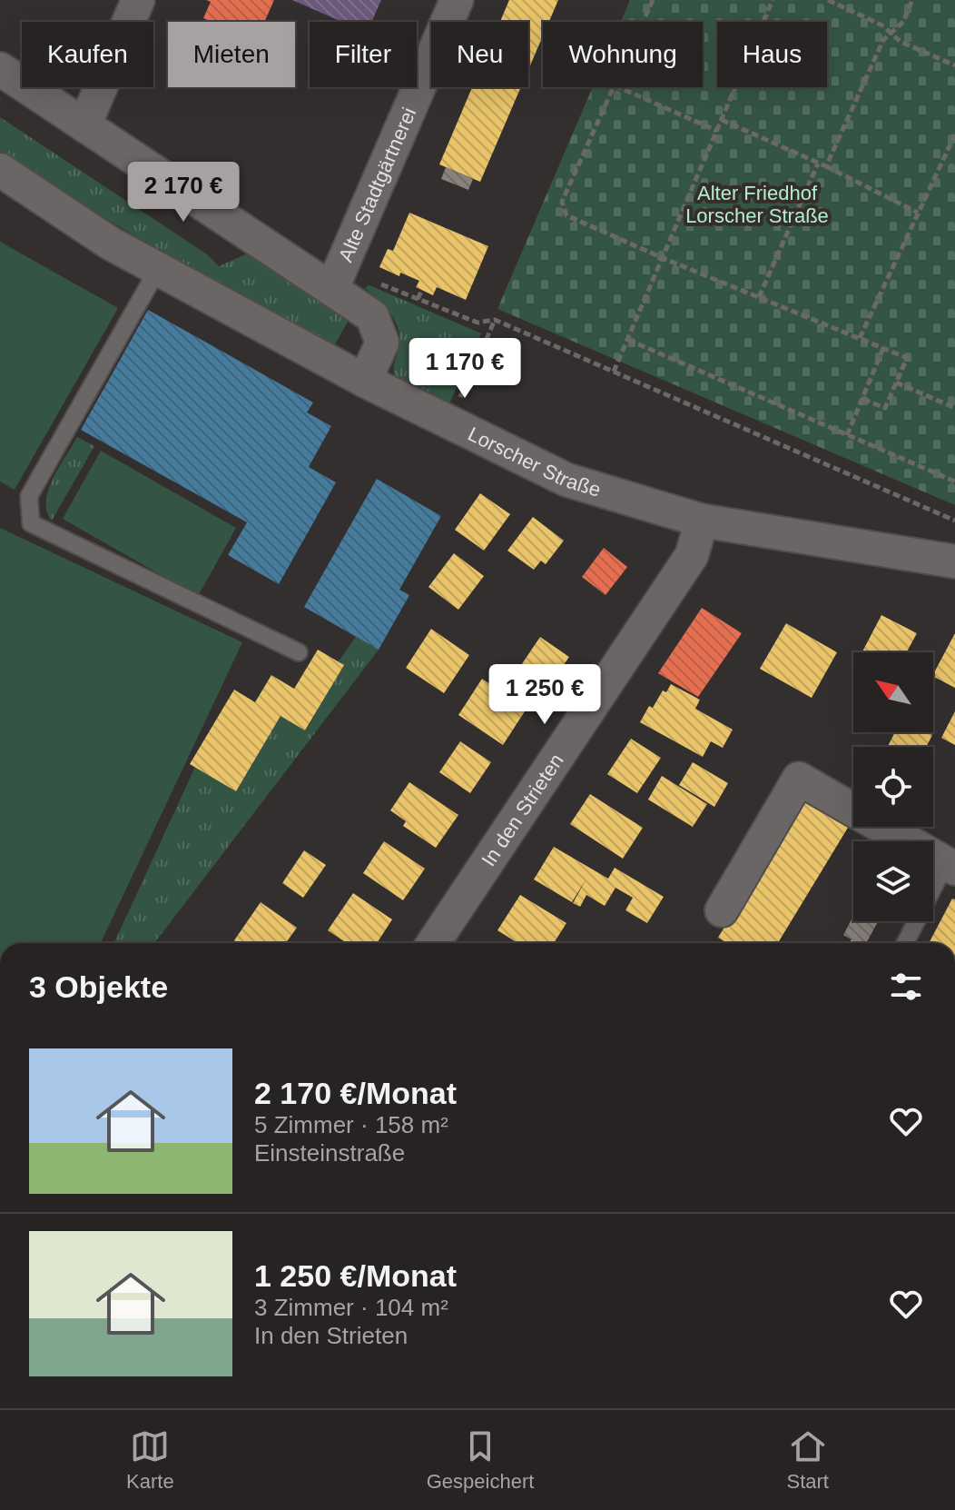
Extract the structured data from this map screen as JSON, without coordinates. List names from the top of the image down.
{
  "streets": {
    "street": ["Alte Stadtgärtnerei", "Lorscher Straße", "In den Strieten"]
  },
  "crossings": [
    ["Lorscher Straße", "In den Strieten"]
  ],
  "parks": ["Alter Friedhof Lorscher Straße"],
  "north": "top left",
  "page": {
    "chip": [
      "Kaufen",
      "Mieten",
      "Filter",
      "Neu",
      "Wohnung",
      "Haus"
    ],
    "price": ["2 170 €", "1 170 €", "1 250 €"],
    "heading": "3 Objekte",
    "list": [
      {
        "name": "2 170 €/Monat",
        "note": "5 Zimmer · 158 m² · Einsteinstraße"
      },
      {
        "name": "1 250 €/Monat",
        "note": "3 Zimmer · 104 m² · In den Strieten"
      }
    ],
    "tabs": ["Karte", "Gespeichert", "Start"]
  }
}
